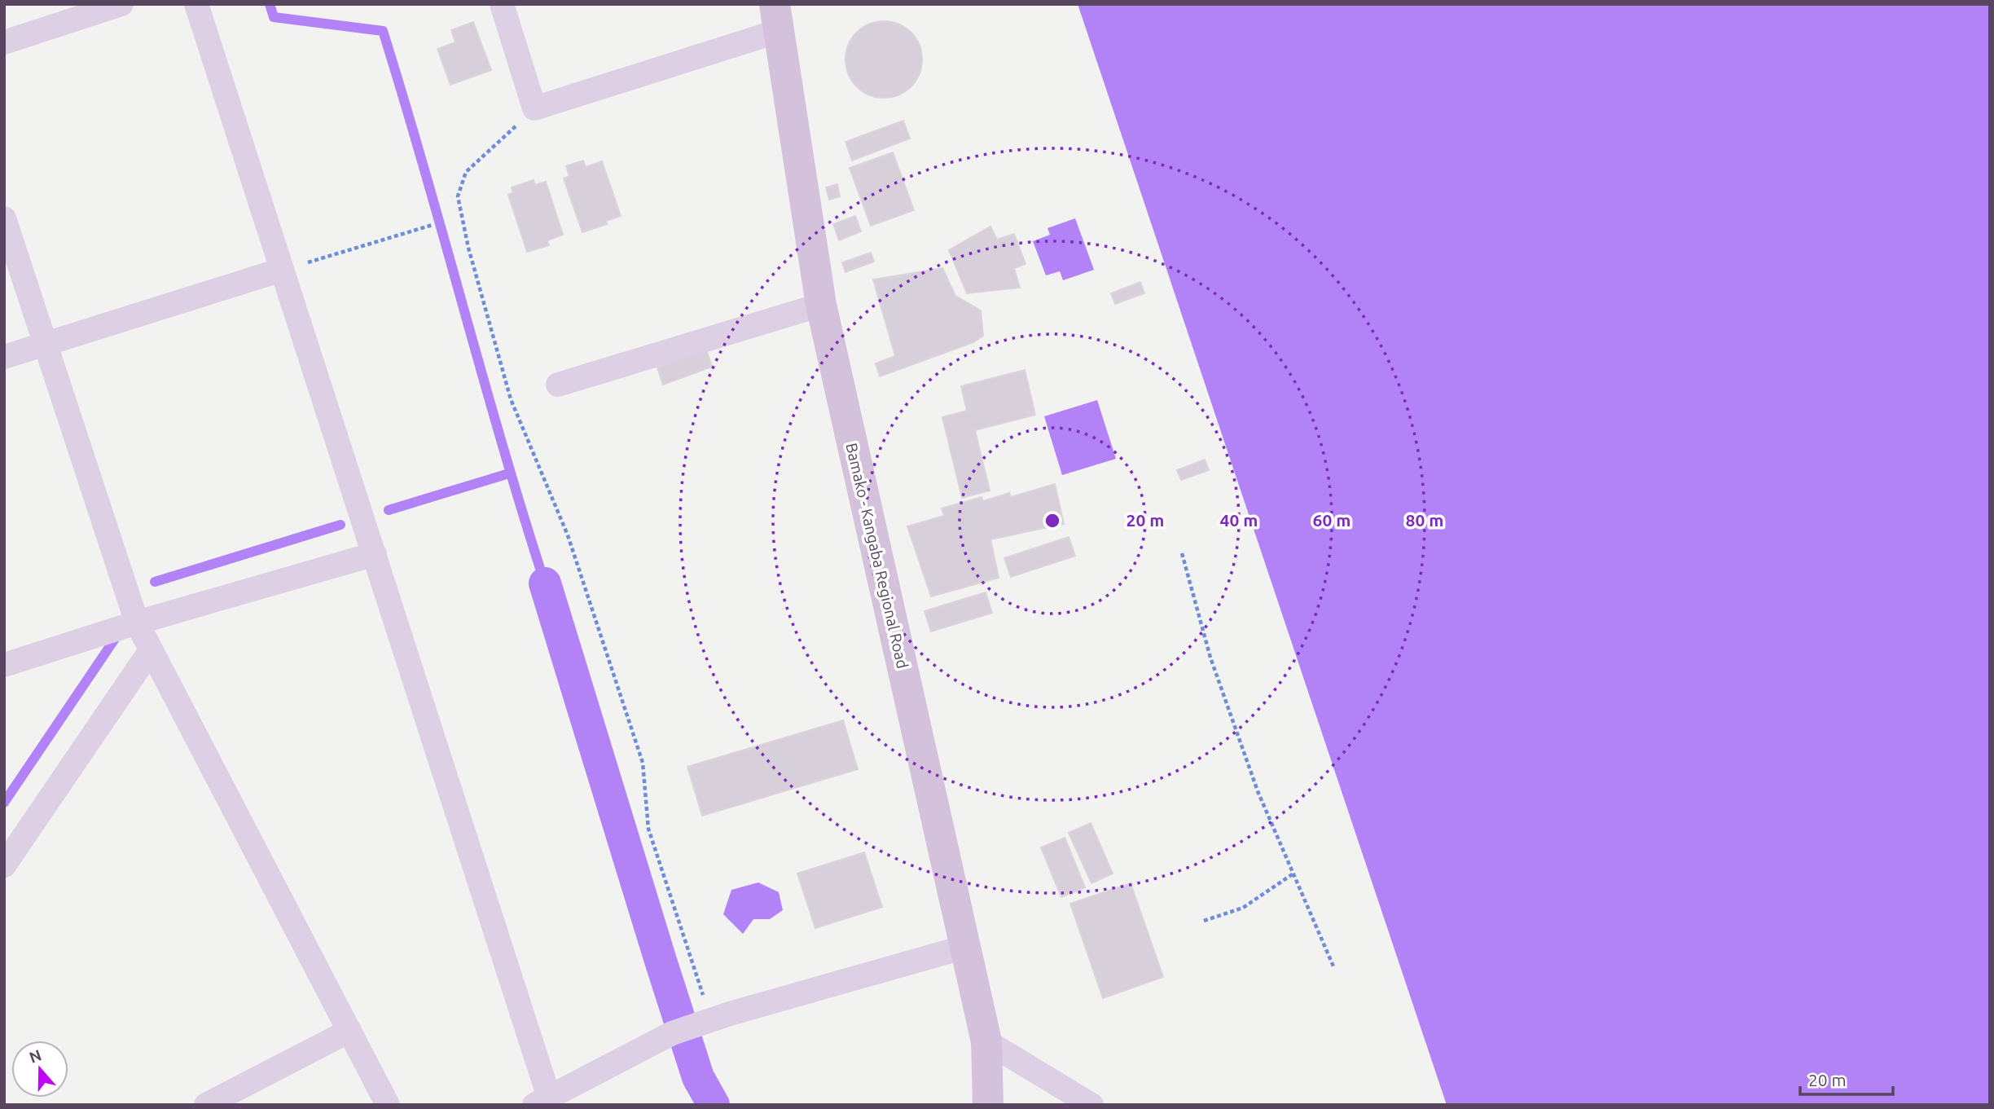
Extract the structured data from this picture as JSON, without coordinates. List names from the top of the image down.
{
  "streets": {
    "street": ["Bamako - Kangaba Regional Road"]
  },
  "scale_bar": "20 m",
  "north": "top",
  "rings": [
    "20 m",
    "40 m",
    "60 m",
    "80 m"
  ]
}
